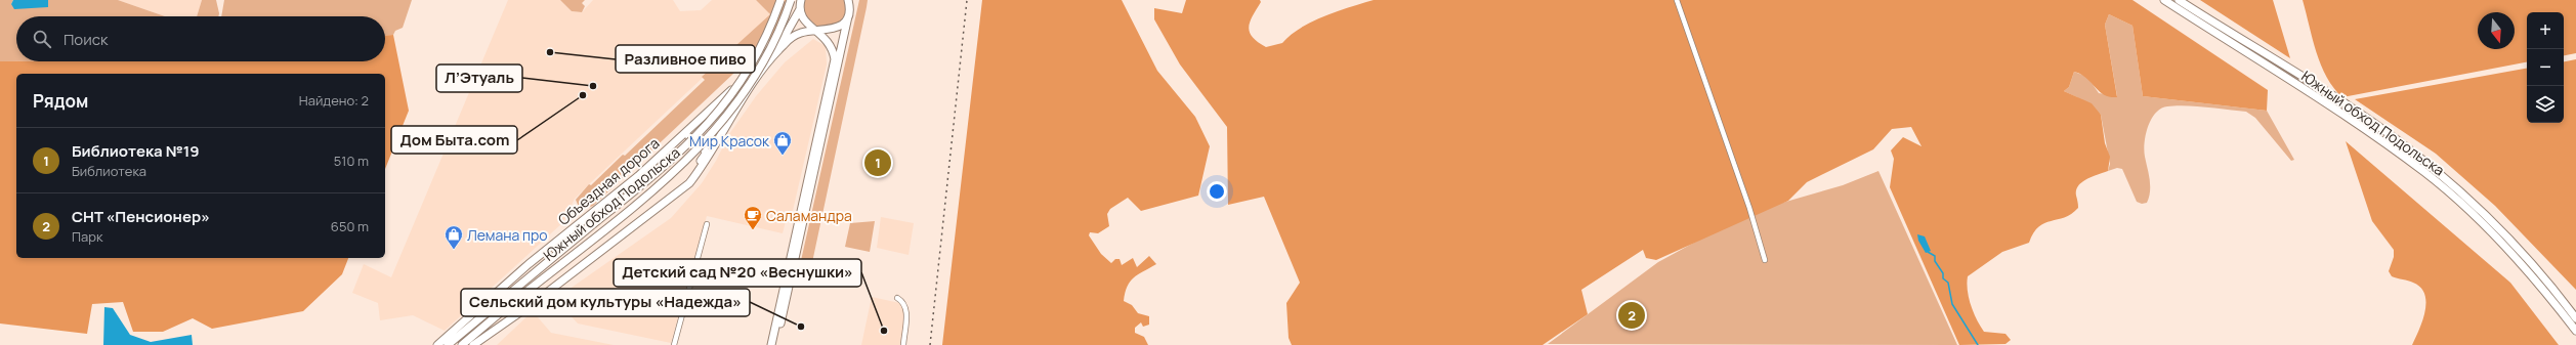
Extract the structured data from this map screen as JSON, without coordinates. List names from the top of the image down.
{
  "streets": {
    "main road": ["Южный обход Подольска", "Объездная дорога"]
  },
  "places": {
    "other": [
      "Разливное пиво",
      "Л’Этуаль",
      "Дом Быта.com",
      "Сельский дом культуры «Надежда»",
      "Детский сад №20 «Веснушки»"
    ],
    "shop": ["Мир Красок", "Лемана про"],
    "cafe": ["Саламандра"]
  },
  "north": "bottom",
  "page": {
    "map_buttons": ["+", "−"],
    "search": "Поиск",
    "heading": ["Рядом", "Найдено: 2"],
    "list": [
      {
        "mark": "1",
        "name": "Библиотека №19",
        "note": "Библиотека",
        "value": "510 m"
      },
      {
        "mark": "2",
        "name": "СНТ «Пенсионер»",
        "note": "Парк",
        "value": "650 m"
      }
    ],
    "pins": ["1", "2"]
  }
}
